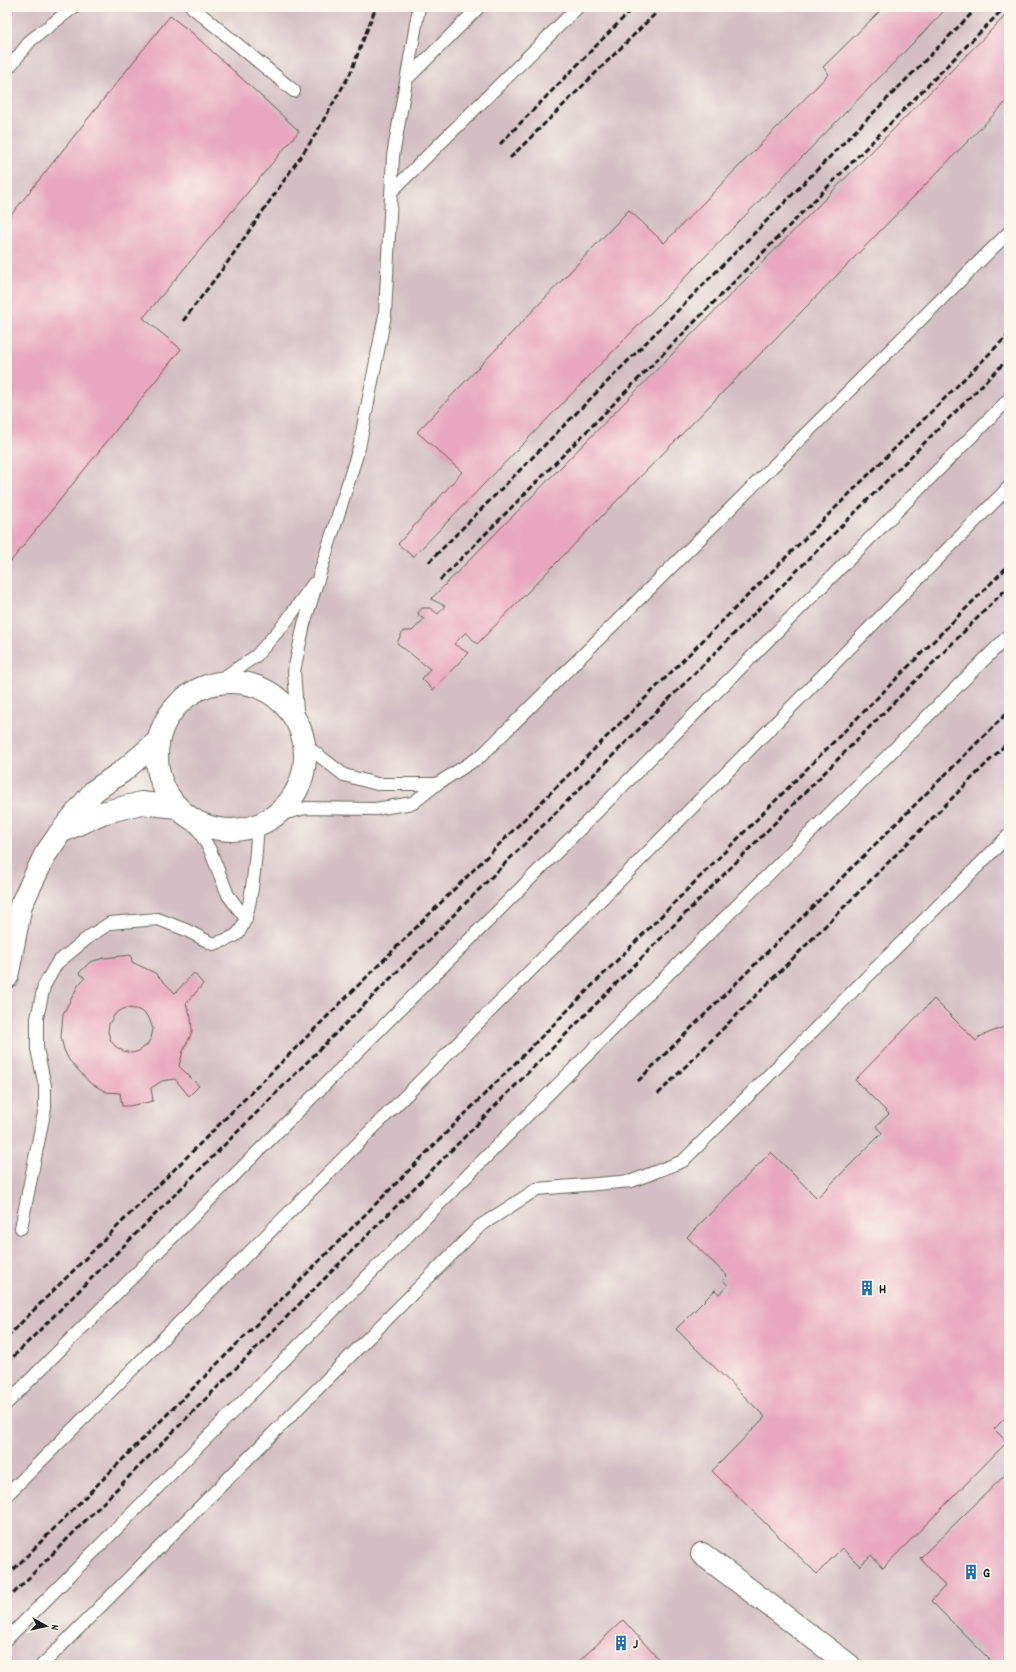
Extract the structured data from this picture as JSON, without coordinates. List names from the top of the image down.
{
  "places": {
    "building": ["H", "G", "J"]
  },
  "north": "right"
}
